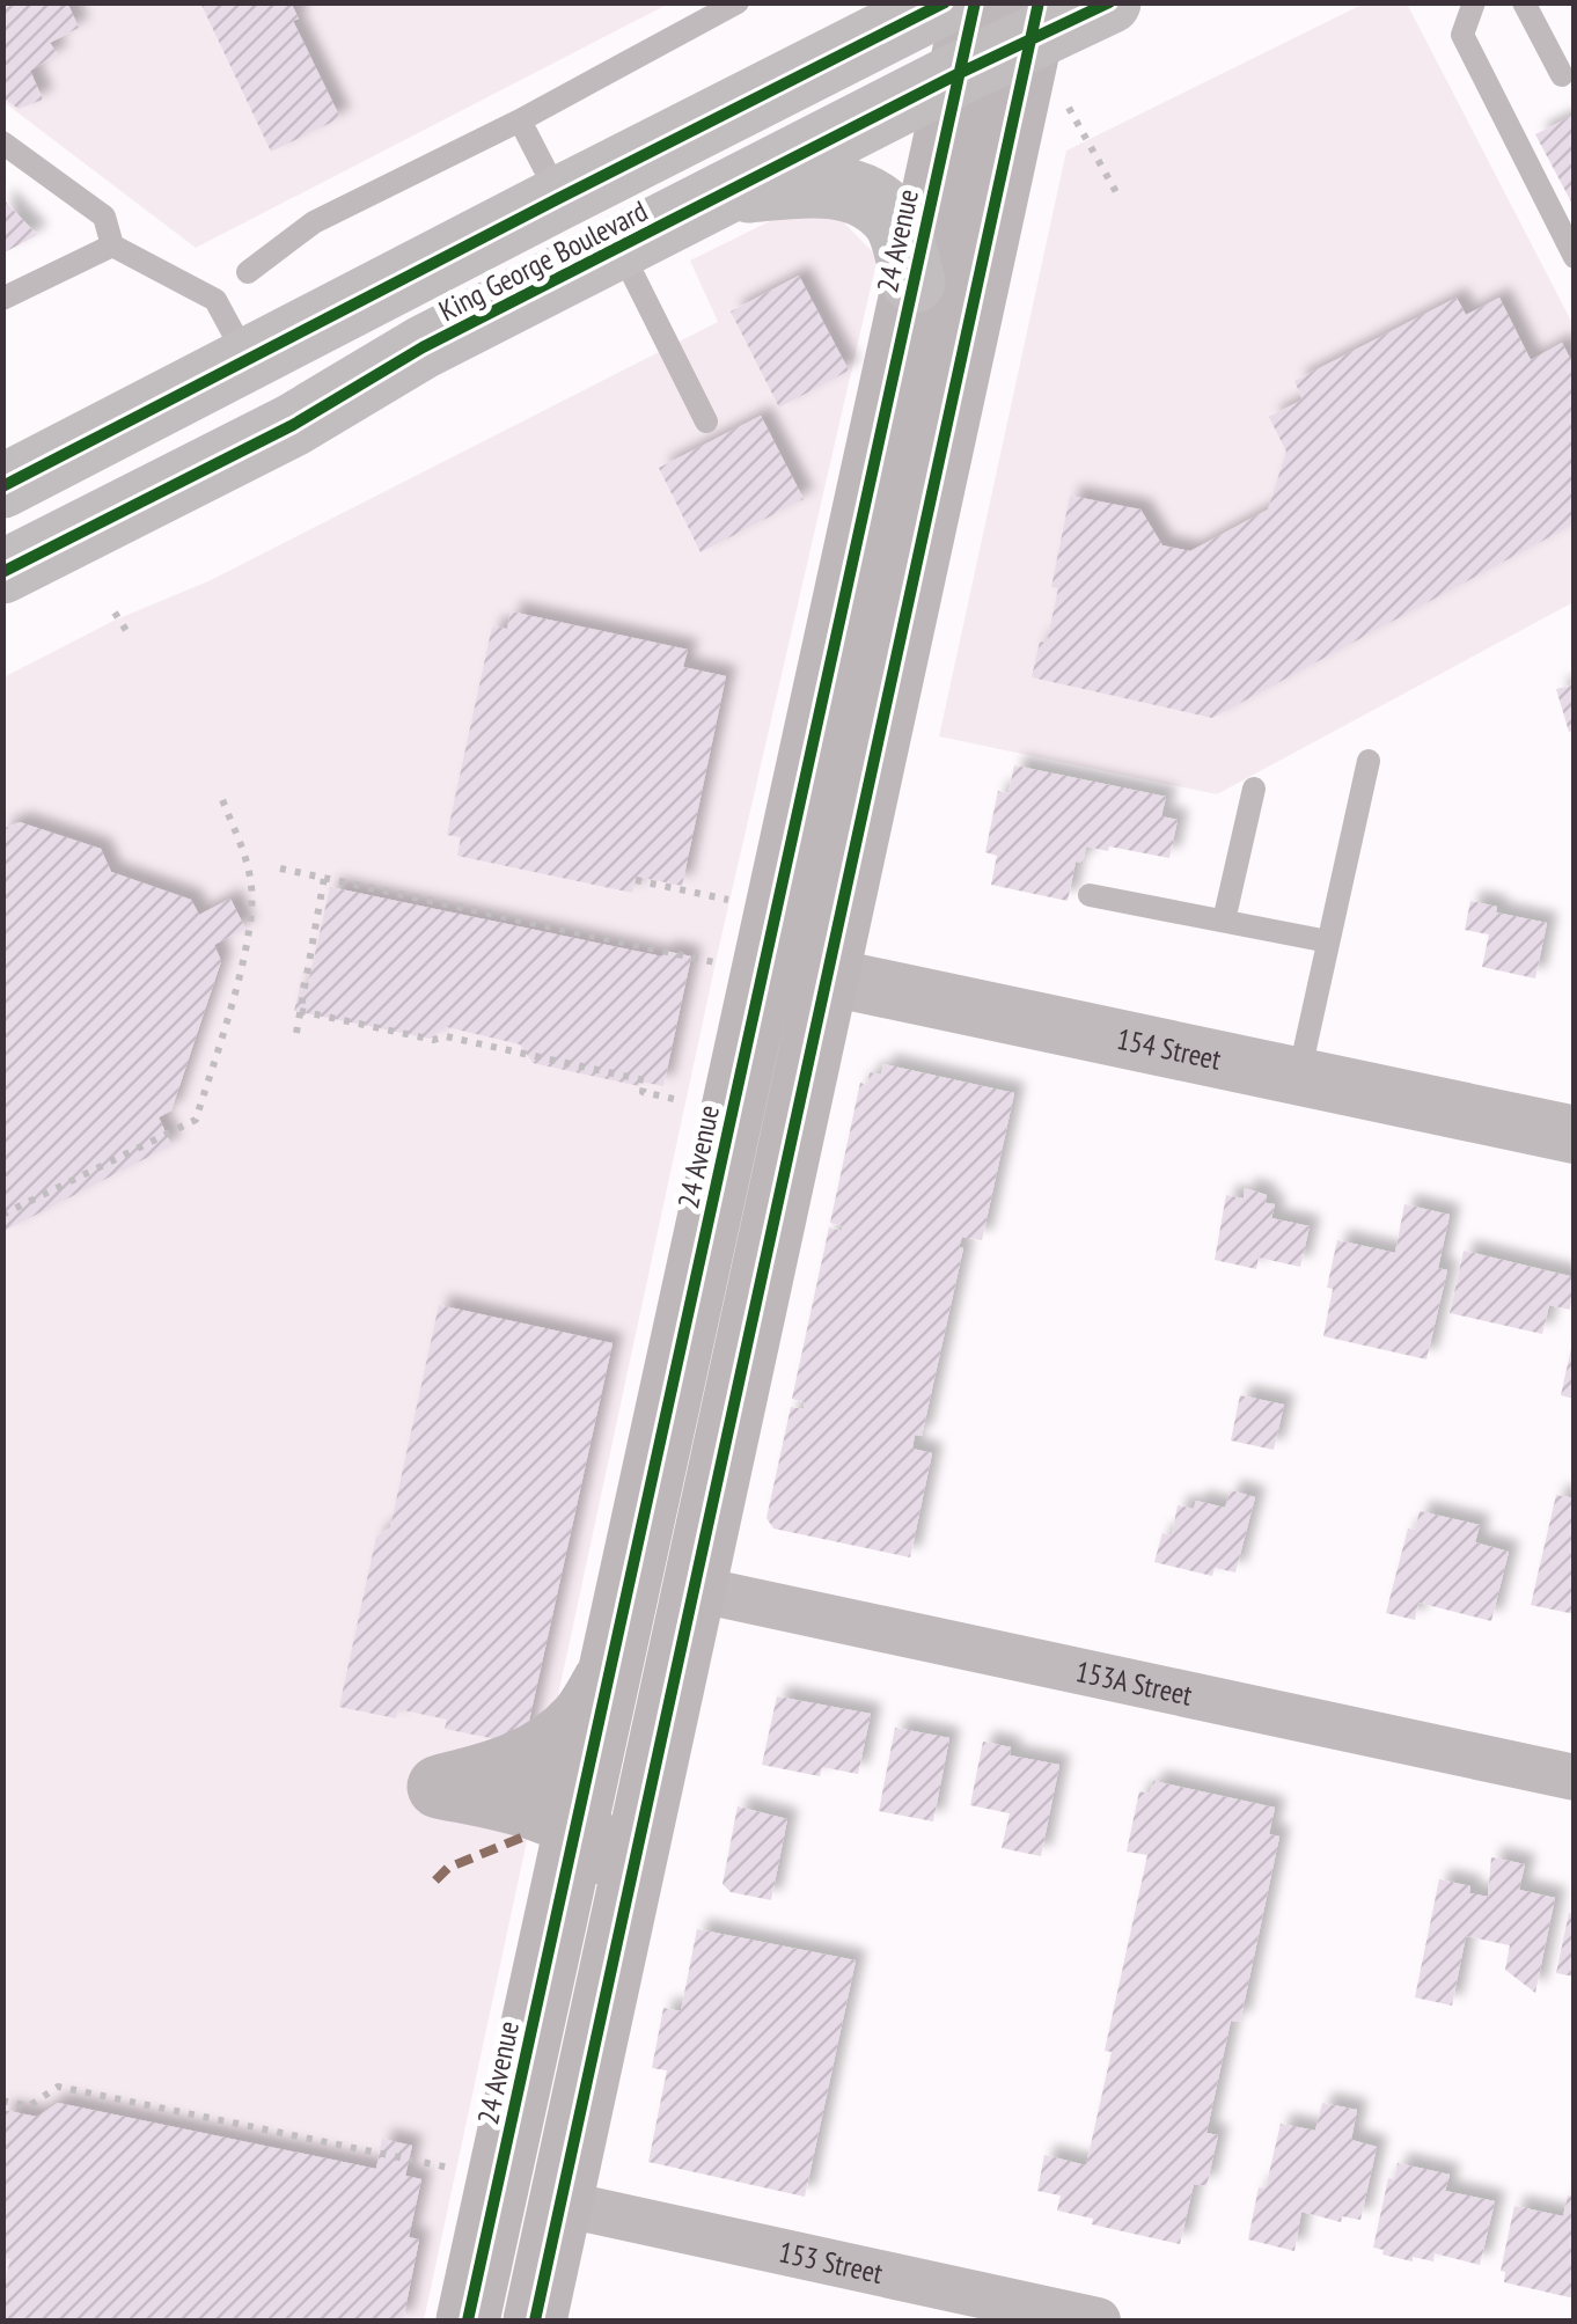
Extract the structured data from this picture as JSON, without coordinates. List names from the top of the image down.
{
  "streets": {
    "main road": ["24 Avenue", "King George Boulevard"],
    "street": ["154 Street", "153A Street", "153 Street"]
  },
  "crossings": [
    ["24 Avenue", "King George Boulevard"],
    ["24 Avenue", "154 Street"]
  ]
}
